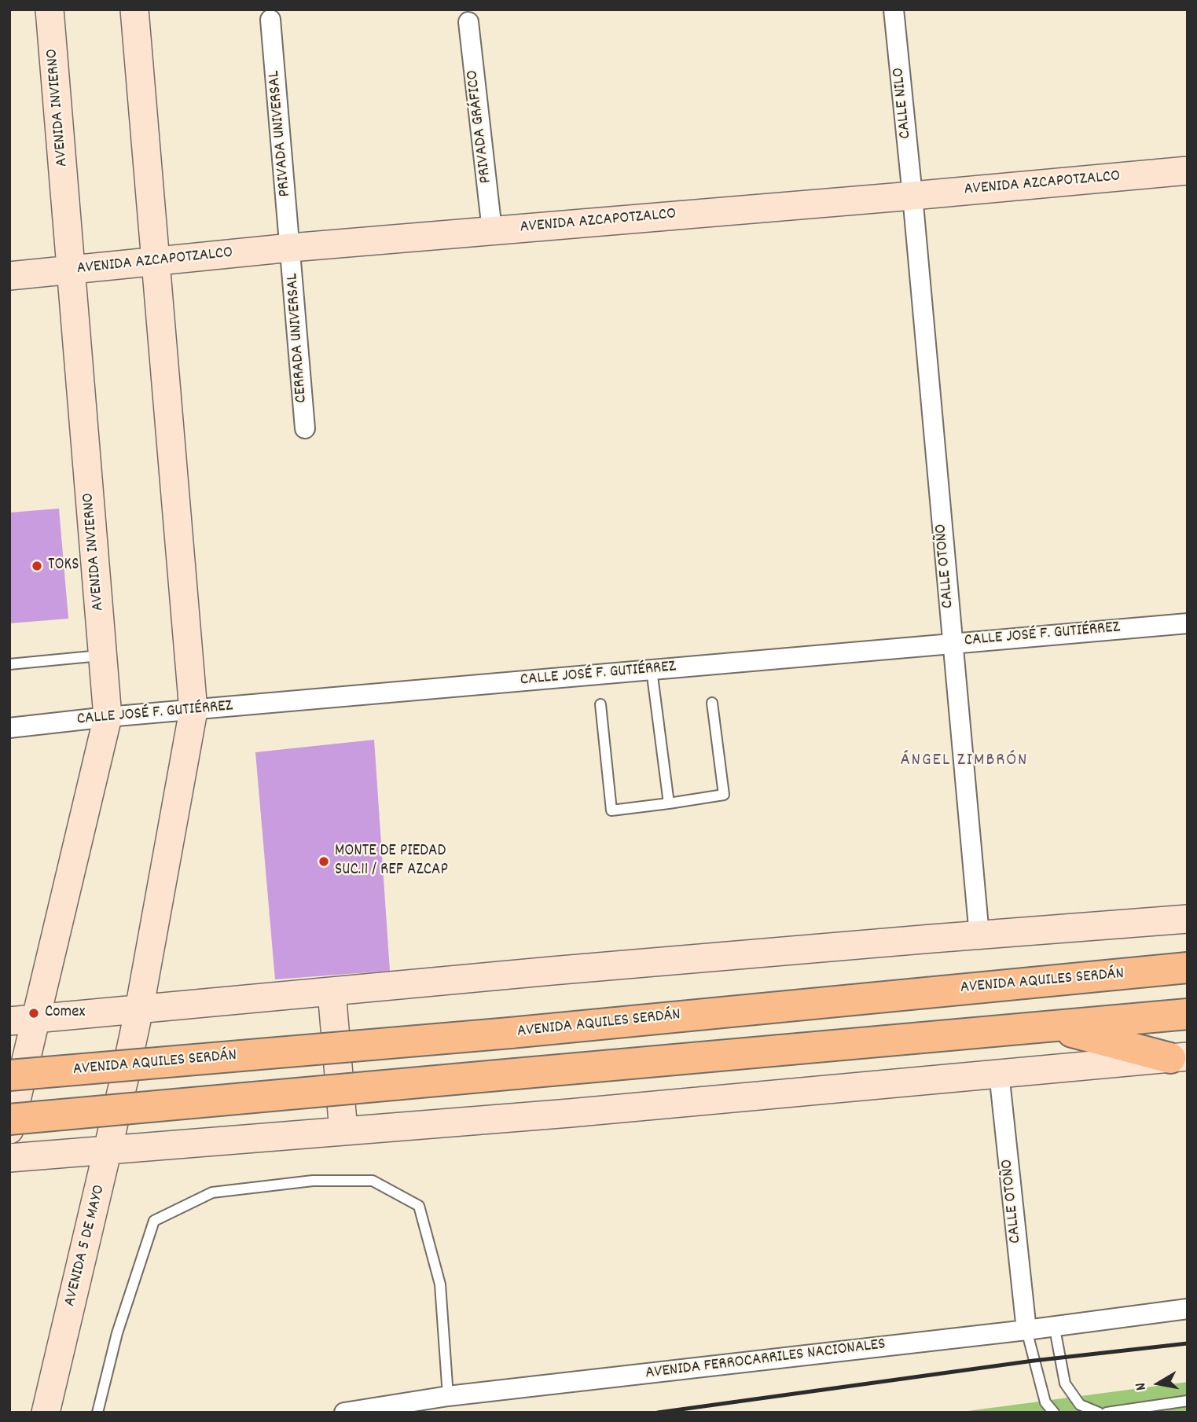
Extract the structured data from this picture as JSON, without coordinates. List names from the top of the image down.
{
  "streets": {
    "highway": ["AVENIDA AQUILES SERDÁN"],
    "street": [
      "CALLE NILO",
      "AVENIDA INVIERNO",
      "PRIVADA GRÁFICO",
      "PRIVADA UNIVERSAL",
      "AVENIDA AZCAPOTZALCO",
      "CERRADA UNIVERSAL",
      "CALLE OTOÑO",
      "CALLE JOSÉ F. GUTIÉRREZ",
      "AVENIDA 5 DE MAYO",
      "AVENIDA FERROCARRILES NACIONALES"
    ]
  },
  "crossings": [
    ["CALLE NILO", "AVENIDA AZCAPOTZALCO"],
    ["CALLE NILO", "CALLE OTOÑO"],
    ["AVENIDA INVIERNO", "AVENIDA AZCAPOTZALCO"],
    ["AVENIDA INVIERNO", "CALLE JOSÉ F. GUTIÉRREZ"],
    ["AVENIDA INVIERNO", "AVENIDA AQUILES SERDÁN"],
    ["PRIVADA GRÁFICO", "AVENIDA AZCAPOTZALCO"],
    ["PRIVADA UNIVERSAL", "AVENIDA AZCAPOTZALCO"],
    ["PRIVADA UNIVERSAL", "CERRADA UNIVERSAL"],
    ["AVENIDA AZCAPOTZALCO", "CERRADA UNIVERSAL"],
    ["AVENIDA AZCAPOTZALCO", "CALLE OTOÑO"],
    ["CALLE OTOÑO", "CALLE JOSÉ F. GUTIÉRREZ"],
    ["CALLE OTOÑO", "AVENIDA FERROCARRILES NACIONALES"]
  ],
  "districts": ["ÁNGEL ZIMBRÓN"],
  "places": ["TOKS", "MONTE DE PIEDAD SUC.11 / REF AZCAP", "Comex"],
  "north": "left"
}
